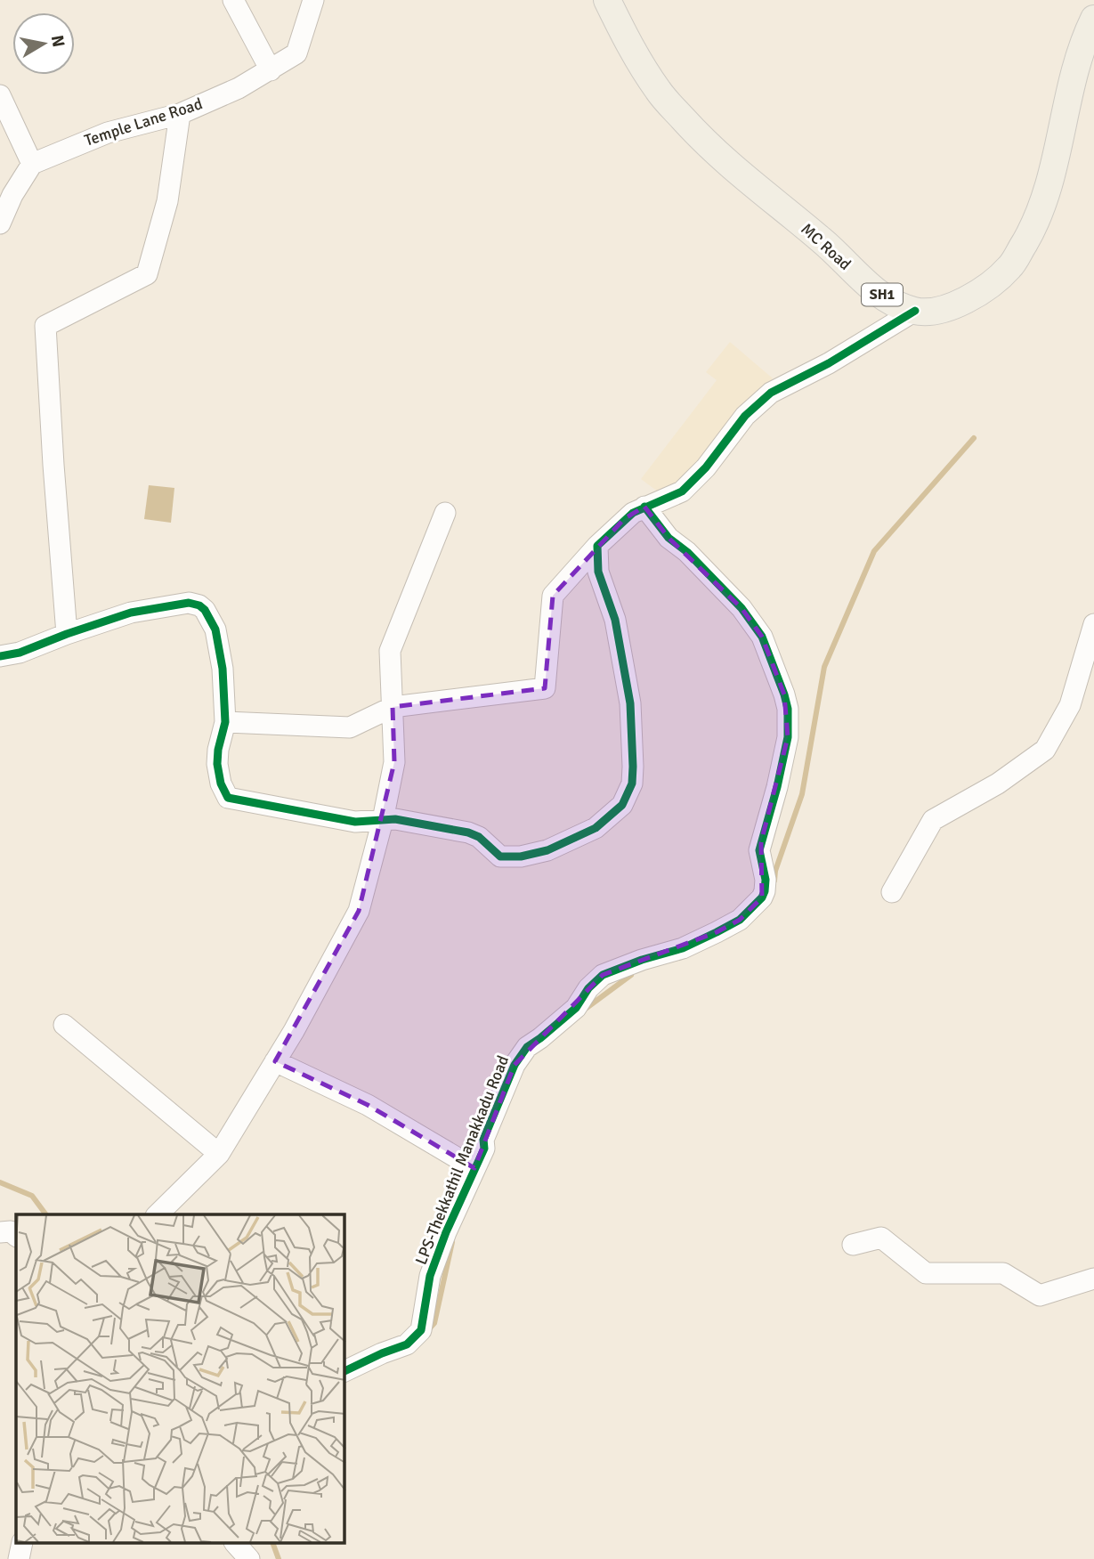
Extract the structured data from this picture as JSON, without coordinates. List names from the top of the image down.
{
  "streets": {
    "main road": ["MC Road", "SH1"],
    "street": ["Temple Lane Road", "LPS-Thekkathil Manakkadu Road"]
  },
  "north": "right"
}
